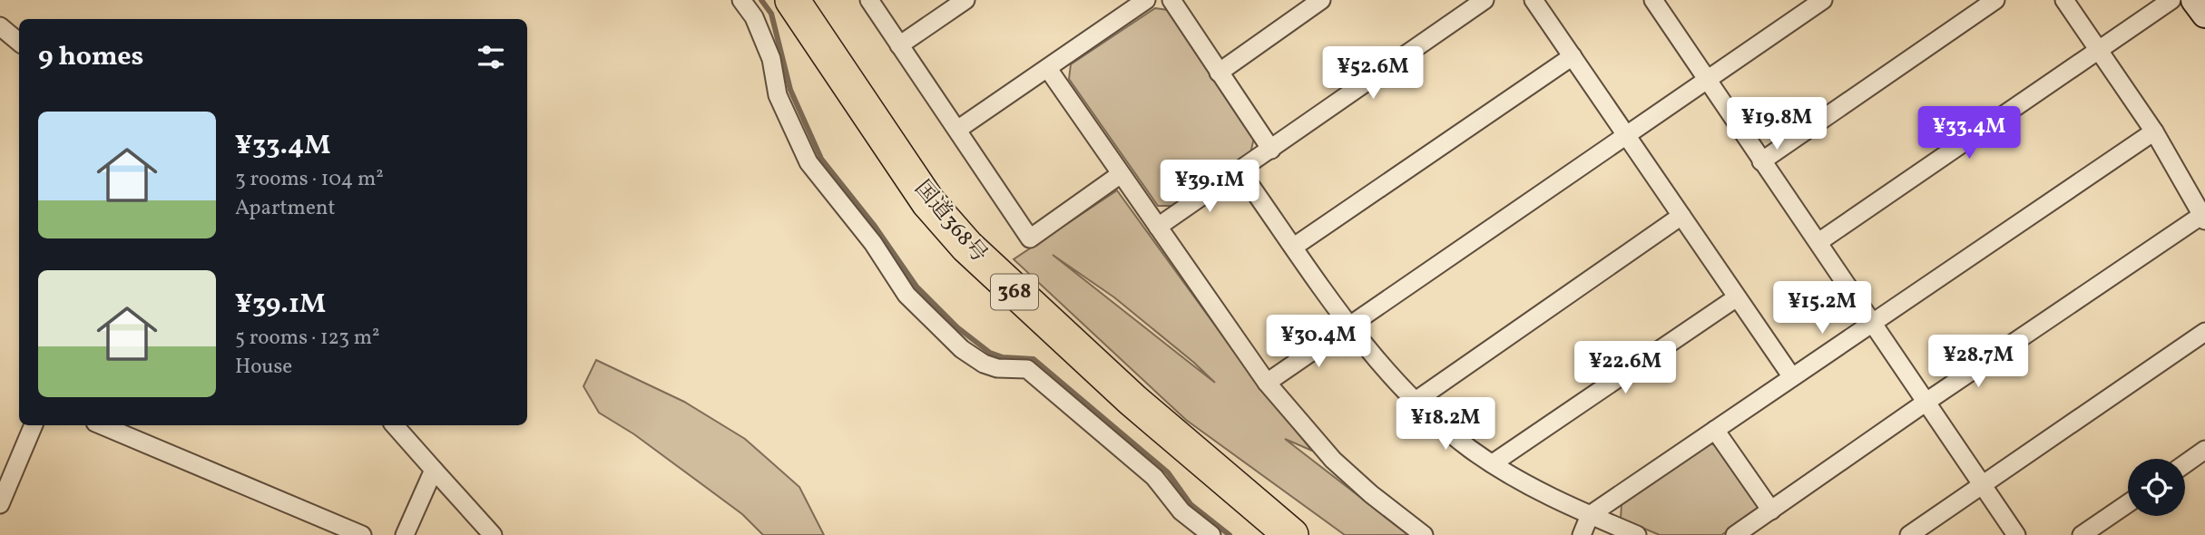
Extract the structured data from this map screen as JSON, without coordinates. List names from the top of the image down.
{
  "streets": {
    "highway": ["国道368号", "368"]
  },
  "page": {
    "heading": "9 homes",
    "price": [
      "¥52.6M",
      "¥19.8M",
      "¥33.4M",
      "¥39.1M",
      "¥15.2M",
      "¥30.4M",
      "¥28.7M",
      "¥22.6M",
      "¥18.2M"
    ],
    "list": [
      {
        "name": "¥33.4M",
        "note": "3 rooms · 104 m² · Apartment"
      },
      {
        "name": "¥39.1M",
        "note": "5 rooms · 123 m² · House"
      }
    ]
  }
}
